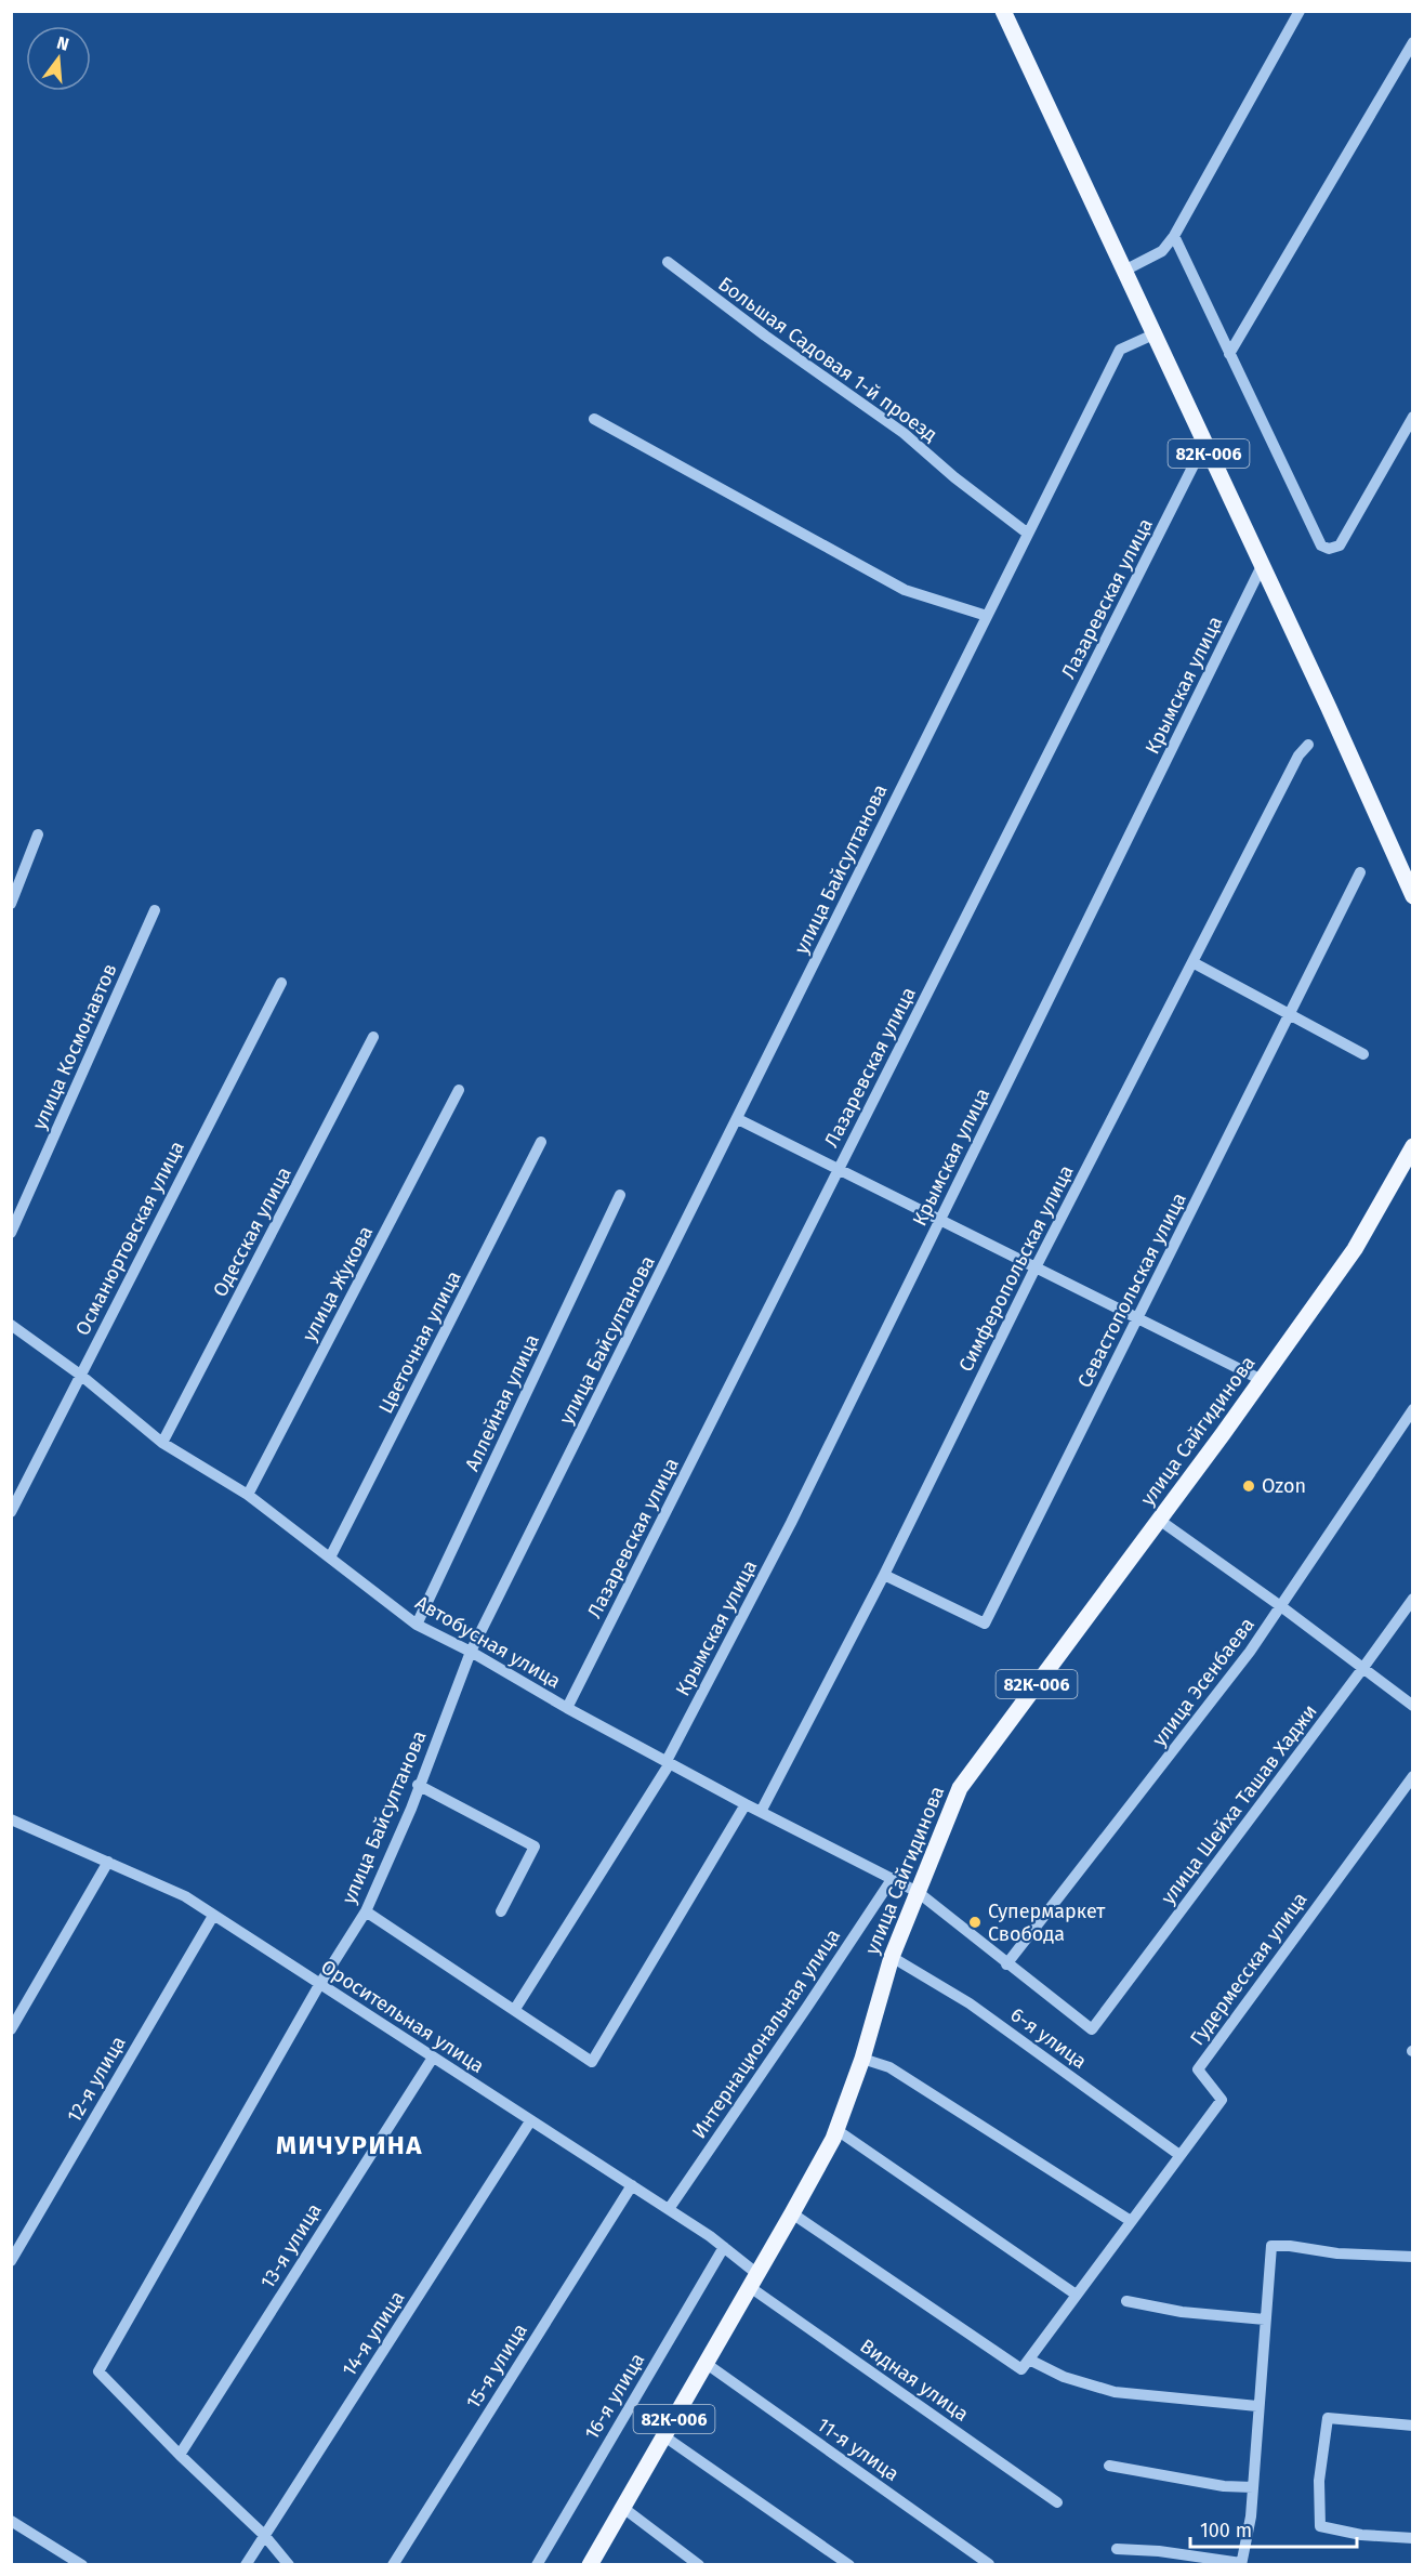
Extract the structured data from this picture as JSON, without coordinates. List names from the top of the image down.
{
  "streets": {
    "main road": ["82К-006", "улица Сайгидинова"],
    "street": [
      "Большая Садовая 1-й проезд",
      "Лазаревская улица",
      "Крымская улица",
      "улица Байсултанова",
      "улица Космонавтов",
      "Одесская улица",
      "Османюртовская улица",
      "Симферопольская улица",
      "улица Жукова",
      "Севастопольская улица",
      "Цветочная улица",
      "Аллейная улица",
      "Автобусная улица",
      "улица Эсенбаева",
      "улица Шейха Ташав Хаджи",
      "Гудермесская улица",
      "Оросительная улица",
      "Интернациональная улица",
      "6-я улица",
      "12-я улица",
      "13-я улица",
      "14-я улица",
      "15-я улица",
      "Видная улица",
      "16-я улица",
      "11-я улица"
    ]
  },
  "crossings": [
    ["Большая Садовая 1-й проезд", "улица Байсултанова"],
    ["82К-006", "Лазаревская улица"],
    ["82К-006", "Крымская улица"],
    ["82К-006", "улица Байсултанова"],
    ["Лазаревская улица", "Автобусная улица"],
    ["Крымская улица", "Автобусная улица"],
    ["улица Байсултанова", "Автобусная улица"],
    ["улица Байсултанова", "Оросительная улица"],
    ["улица Байсултанова", "13-я улица"],
    ["Одесская улица", "Автобусная улица"],
    ["Османюртовская улица", "Автобусная улица"],
    ["Симферопольская улица", "Севастопольская улица"],
    ["Симферопольская улица", "Автобусная улица"],
    ["улица Жукова", "Автобусная улица"],
    ["Цветочная улица", "Автобусная улица"],
    ["Аллейная улица", "Автобусная улица"],
    ["улица Сайгидинова", "Автобусная улица"],
    ["улица Сайгидинова", "Оросительная улица"],
    ["улица Сайгидинова", "6-я улица"],
    ["улица Сайгидинова", "Видная улица"],
    ["улица Сайгидинова", "11-я улица"],
    ["Автобусная улица", "улица Эсенбаева"],
    ["Автобусная улица", "улица Шейха Ташав Хаджи"],
    ["Автобусная улица", "Интернациональная улица"],
    ["Гудермесская улица", "6-я улица"],
    ["Оросительная улица", "Интернациональная улица"],
    ["Оросительная улица", "12-я улица"],
    ["Оросительная улица", "13-я улица"],
    ["Оросительная улица", "14-я улица"],
    ["Оросительная улица", "15-я улица"],
    ["Оросительная улица", "Видная улица"],
    ["Оросительная улица", "16-я улица"]
  ],
  "districts": ["МИЧУРИНА"],
  "places": ["Ozon", "Супермаркет Свобода"],
  "scale_bar": "100 m",
  "north": "top"
}
